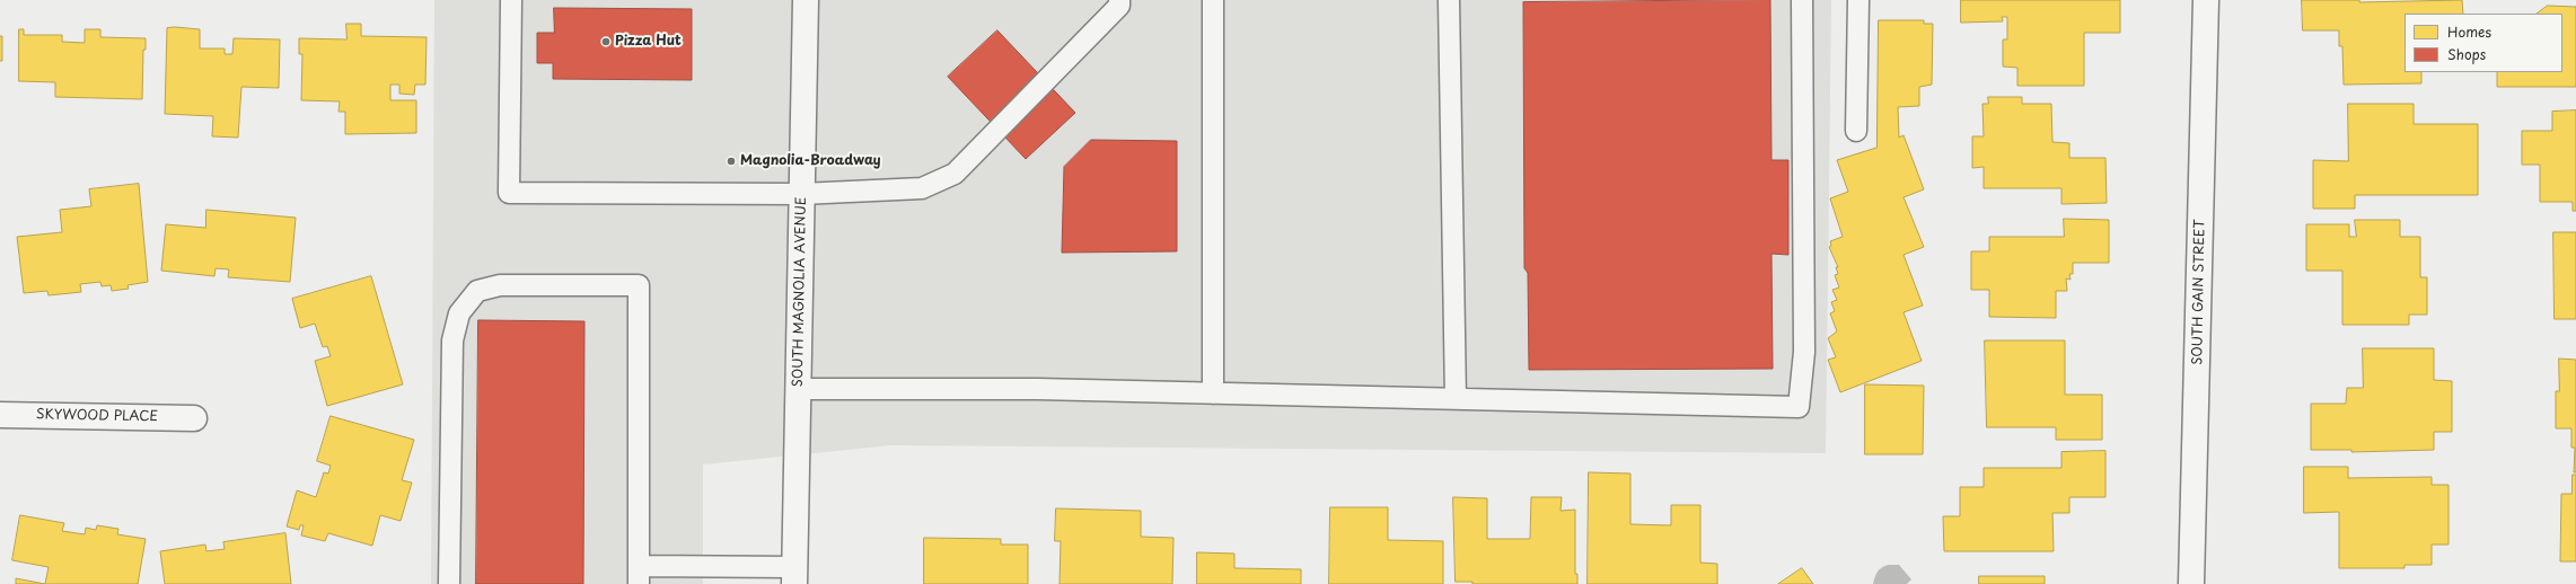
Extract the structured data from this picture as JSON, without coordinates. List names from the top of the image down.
{
  "streets": {
    "street": ["SOUTH MAGNOLIA AVENUE", "SOUTH GAIN STREET", "SKYWOOD PLACE"]
  },
  "places": ["Pizza Hut", "Magnolia-Broadway"],
  "legend": ["Homes", "Shops"]
}
